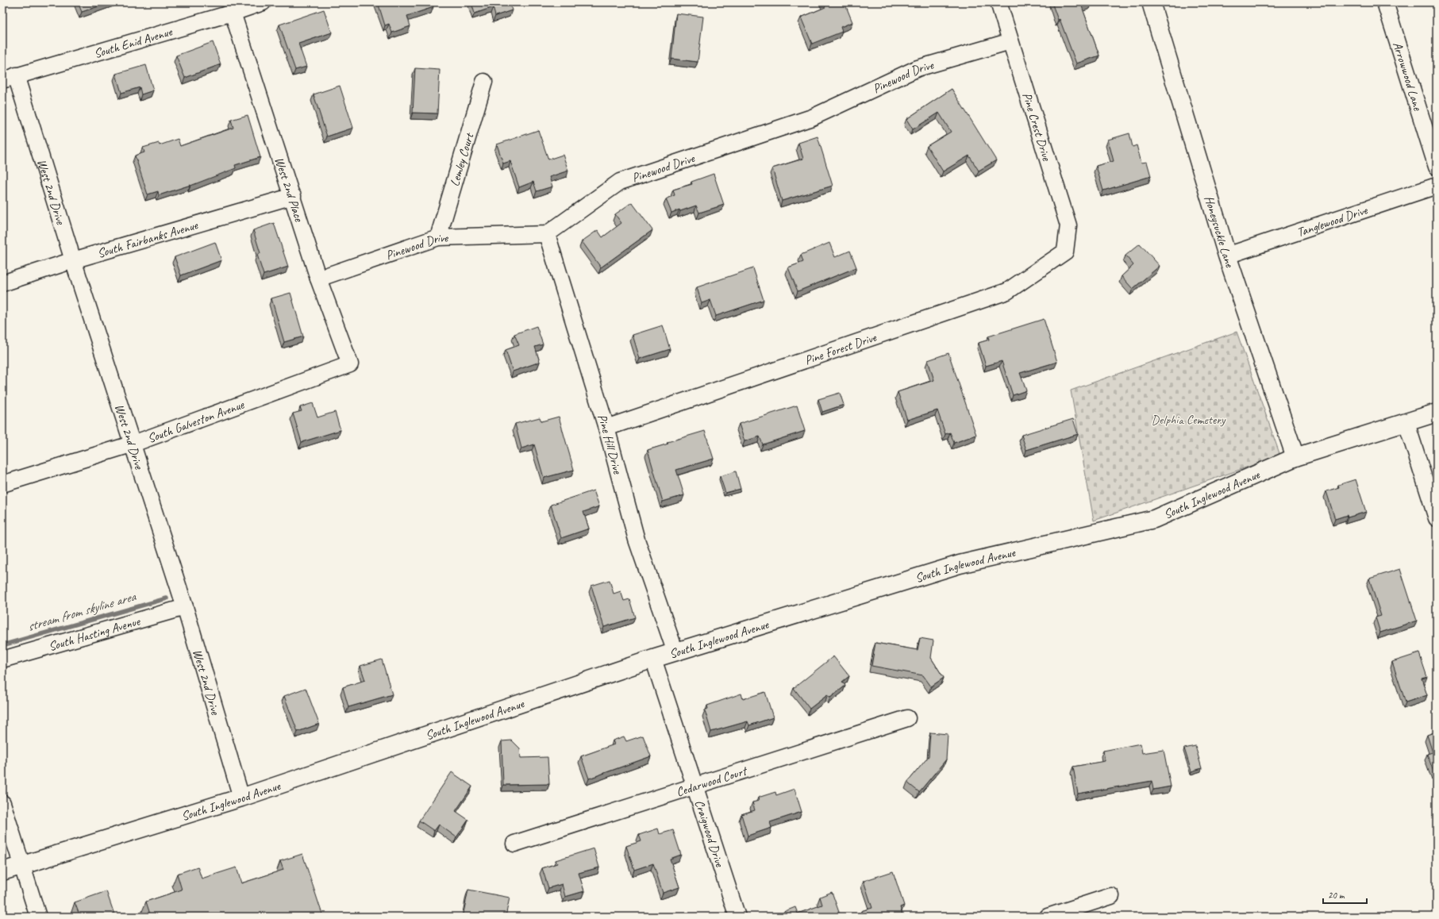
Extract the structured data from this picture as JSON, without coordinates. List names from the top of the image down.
{
  "streets": {
    "street": [
      "South Enid Avenue",
      "Arrowwood Lane",
      "Pinewood Drive",
      "Pine Crest Drive",
      "Lemley Court",
      "West 2nd Place",
      "West 2nd Drive",
      "Tanglewood Drive",
      "Honeysuckle Lane",
      "South Fairbanks Avenue",
      "Pine Forest Drive",
      "South Galveston Avenue",
      "Pine Hill Drive",
      "South Inglewood Avenue",
      "South Hasting Avenue",
      "Cedarwood Court",
      "Craigwood Drive"
    ]
  },
  "crossings": [
    ["South Enid Avenue", "West 2nd Place"],
    ["South Enid Avenue", "West 2nd Drive"],
    ["Pinewood Drive", "Pine Crest Drive"],
    ["Pinewood Drive", "Lemley Court"],
    ["Pinewood Drive", "West 2nd Place"],
    ["Pinewood Drive", "Pine Hill Drive"],
    ["Pine Crest Drive", "Pine Forest Drive"],
    ["West 2nd Place", "South Fairbanks Avenue"],
    ["West 2nd Place", "South Galveston Avenue"],
    ["West 2nd Drive", "South Fairbanks Avenue"],
    ["West 2nd Drive", "South Galveston Avenue"],
    ["West 2nd Drive", "South Inglewood Avenue"],
    ["West 2nd Drive", "South Hasting Avenue"],
    ["Tanglewood Drive", "Honeysuckle Lane"],
    ["Honeysuckle Lane", "South Inglewood Avenue"],
    ["Pine Forest Drive", "Pine Hill Drive"],
    ["Pine Hill Drive", "South Inglewood Avenue"],
    ["South Inglewood Avenue", "Craigwood Drive"],
    ["Cedarwood Court", "Craigwood Drive"]
  ],
  "water": ["stream from skyline area"],
  "parks": ["Delphia Cemetery"],
  "scale_bar": "20 m"
}
